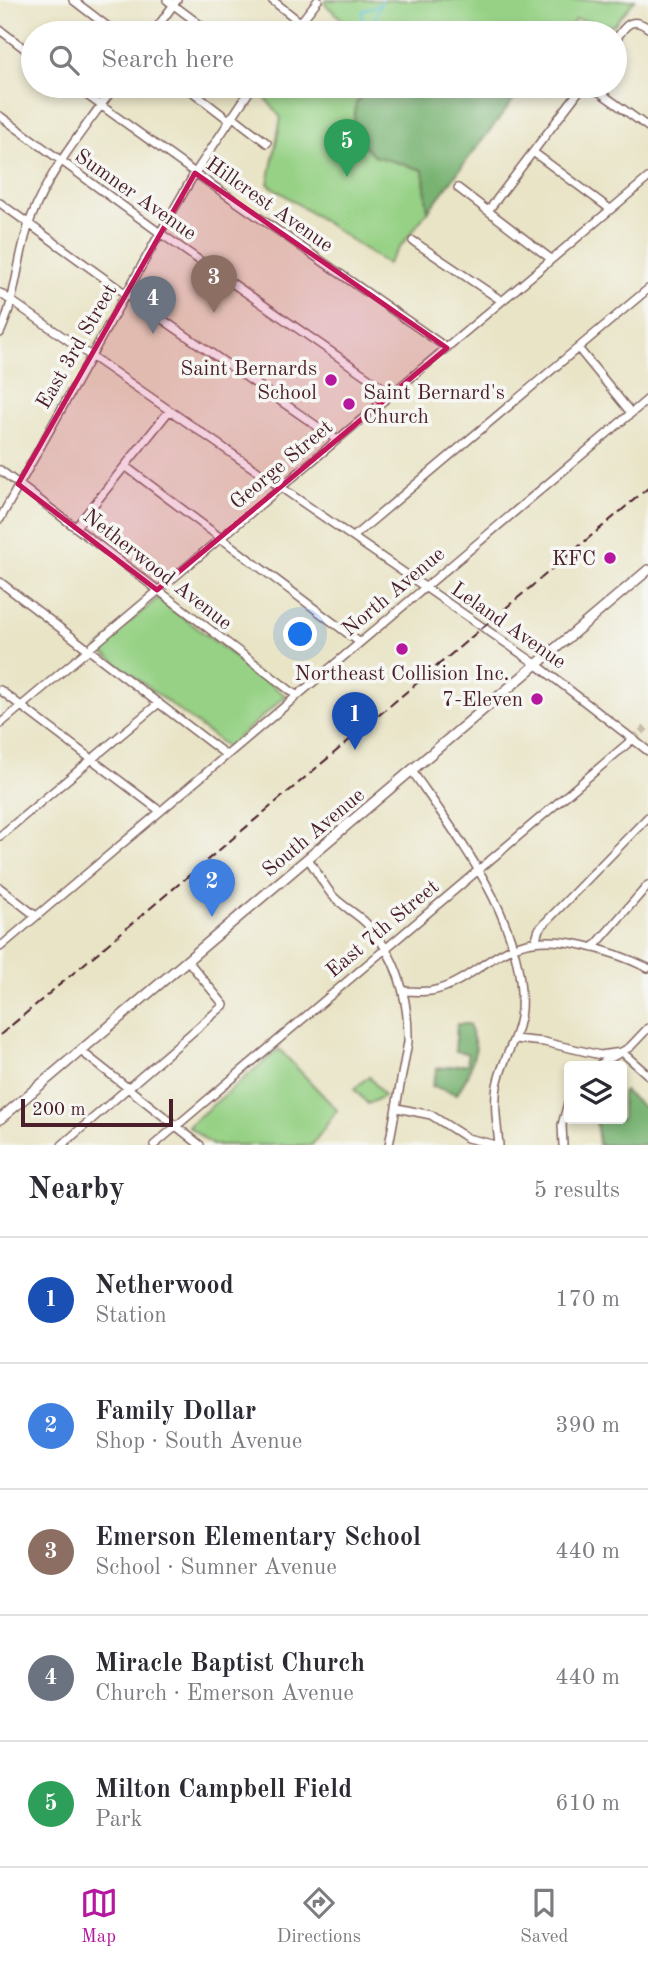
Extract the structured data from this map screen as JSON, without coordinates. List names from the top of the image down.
{
  "streets": {
    "main road": ["South Avenue"],
    "street": [
      "Sumner Avenue",
      "Hillcrest Avenue",
      "East 3rd Street",
      "George Street",
      "Netherwood Avenue",
      "North Avenue",
      "Leland Avenue",
      "East 7th Street"
    ]
  },
  "crossings": [
    ["Sumner Avenue", "East 3rd Street"],
    ["Sumner Avenue", "George Street"],
    ["Hillcrest Avenue", "East 3rd Street"],
    ["Hillcrest Avenue", "George Street"],
    ["East 3rd Street", "Netherwood Avenue"],
    ["East 3rd Street", "Leland Avenue"],
    ["George Street", "Netherwood Avenue"],
    ["George Street", "Leland Avenue"],
    ["Netherwood Avenue", "North Avenue"],
    ["North Avenue", "Leland Avenue"],
    ["Leland Avenue", "South Avenue"],
    ["Leland Avenue", "East 7th Street"]
  ],
  "places": [
    "Saint Bernards School",
    "Saint Bernard's Church",
    "KFC",
    "Northeast Collision Inc.",
    "7-Eleven"
  ],
  "scale_bar": "200 m",
  "page": {
    "search": "Search here",
    "pins": [
      "5",
      "3",
      "4",
      "1",
      "2"
    ],
    "scale": "200 m",
    "heading": ["Nearby", "5 results"],
    "list": [
      {
        "mark": "1",
        "name": "Netherwood",
        "note": "Station",
        "value": "170 m"
      },
      {
        "mark": "2",
        "name": "Family Dollar",
        "note": "Shop · South Avenue",
        "value": "390 m"
      },
      {
        "mark": "3",
        "name": "Emerson Elementary School",
        "note": "School · Sumner Avenue",
        "value": "440 m"
      },
      {
        "mark": "4",
        "name": "Miracle Baptist Church",
        "note": "Church · Emerson Avenue",
        "value": "440 m"
      },
      {
        "mark": "5",
        "name": "Milton Campbell Field",
        "note": "Park",
        "value": "610 m"
      }
    ],
    "nav": ["Map", "Directions", "Saved"]
  }
}
